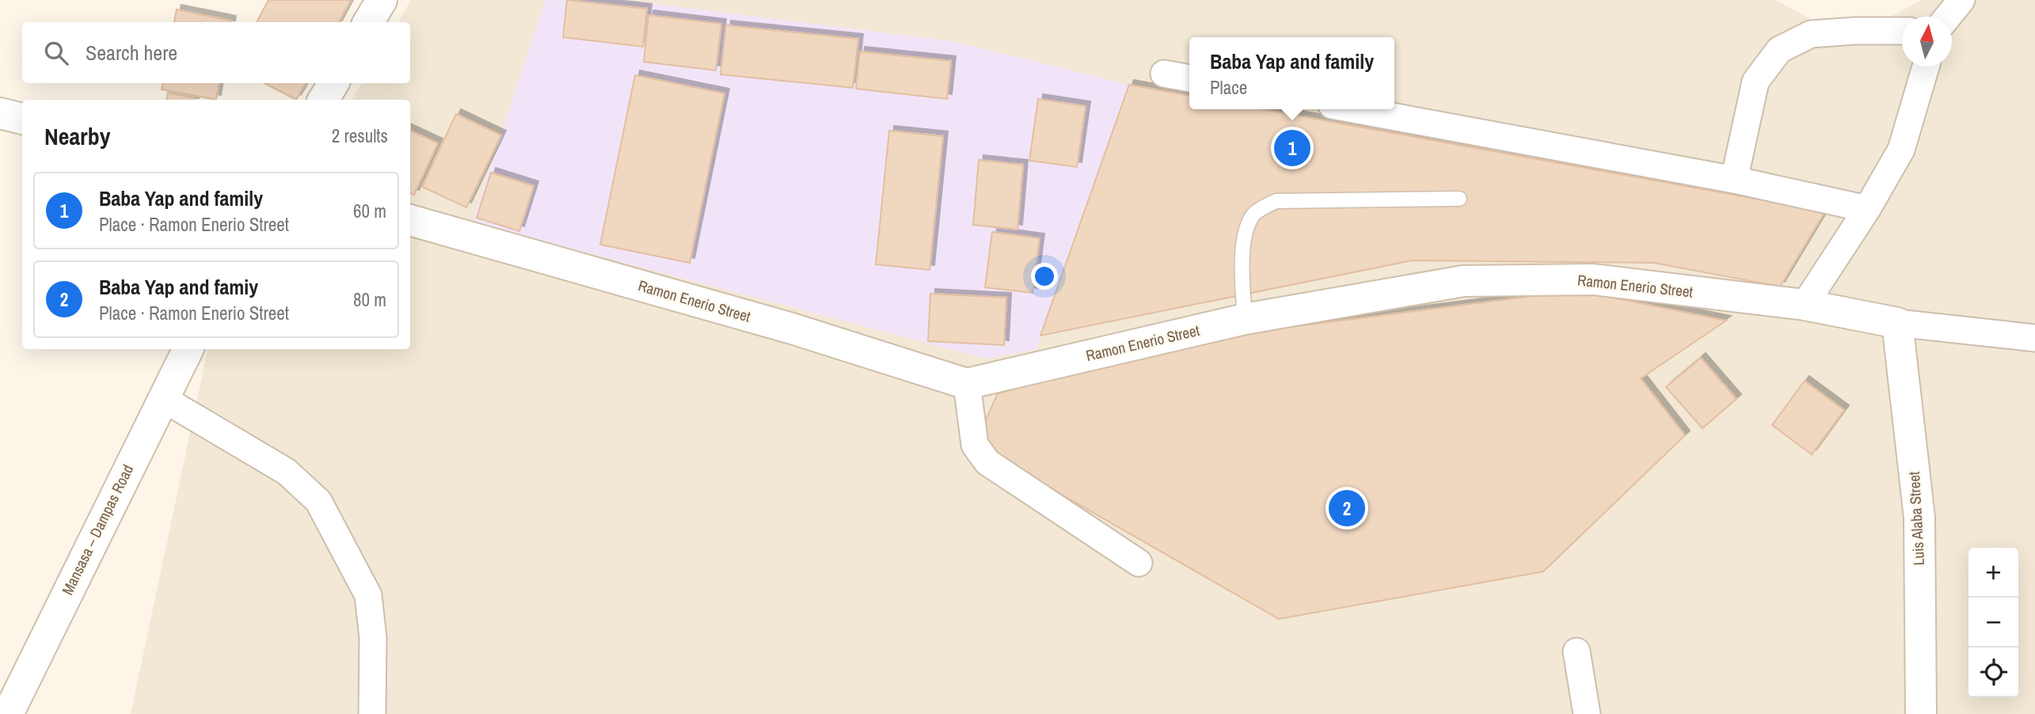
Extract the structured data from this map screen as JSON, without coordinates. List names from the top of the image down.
{
  "streets": {
    "street": ["Ramon Enerio Street", "Luis Alaba Street", "Mansasa – Dampas Road"]
  },
  "crossings": [
    ["Ramon Enerio Street", "Luis Alaba Street"]
  ],
  "north": "top",
  "page": {
    "search": "Search here",
    "popup": ["Baba Yap and family", "Place"],
    "heading": ["Nearby", "2 results"],
    "pins": ["1", "2"],
    "list": [
      {
        "mark": "1",
        "name": "Baba Yap and family",
        "note": "Place · Ramon Enerio Street",
        "value": "60 m"
      },
      {
        "mark": "2",
        "name": "Baba Yap and famiy",
        "note": "Place · Ramon Enerio Street",
        "value": "80 m"
      }
    ],
    "map_buttons": ["+", "−"]
  }
}
